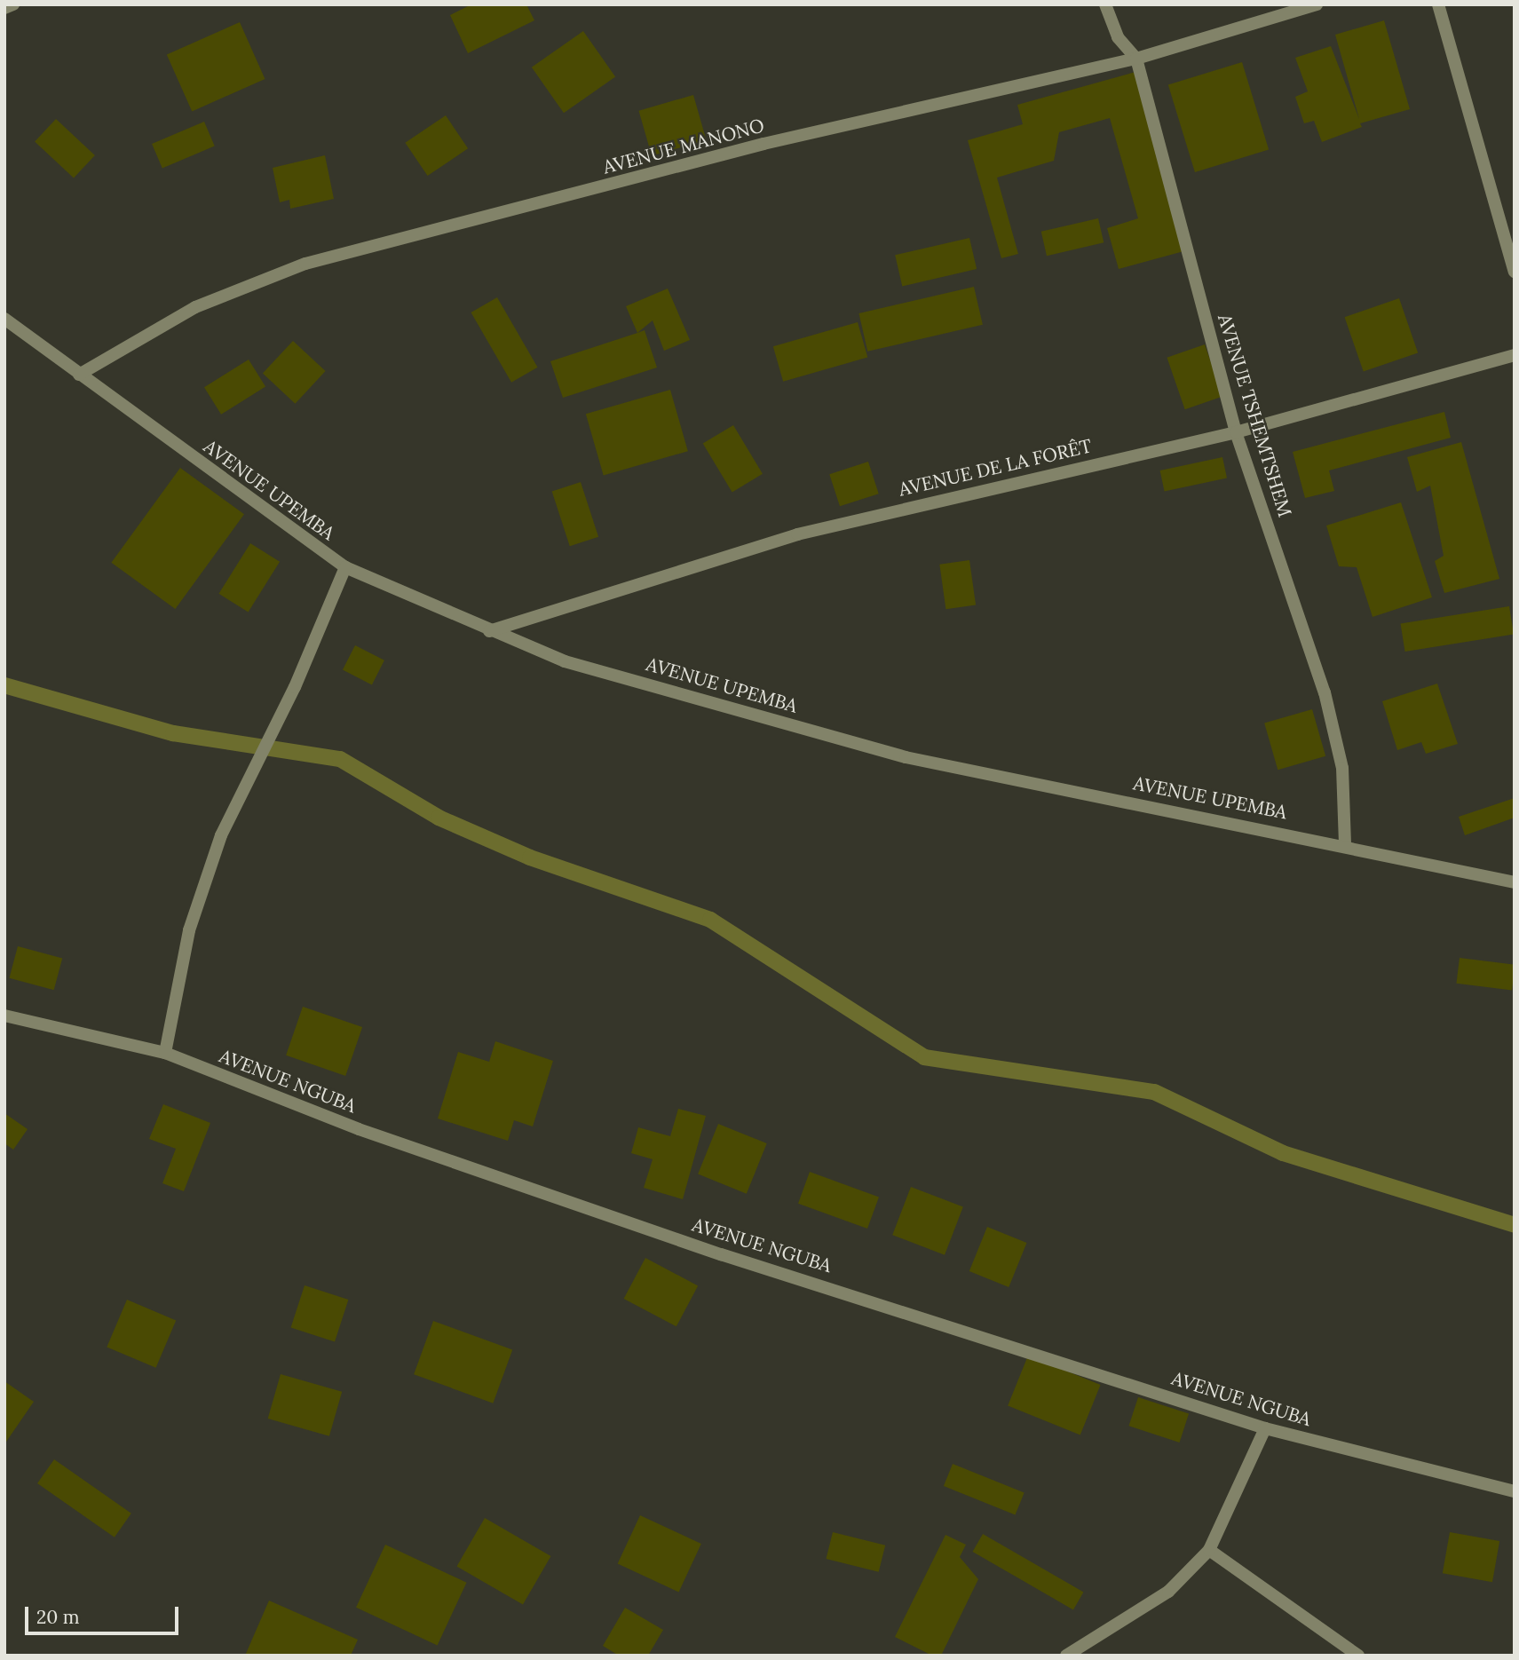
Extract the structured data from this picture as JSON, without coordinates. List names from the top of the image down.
{
  "streets": {
    "street": [
      "AVENUE MANONO",
      "AVENUE TSHEMTSHEM",
      "AVENUE DE LA FORÊT",
      "AVENUE UPEMBA",
      "AVENUE NGUBA"
    ]
  },
  "crossings": [
    ["AVENUE MANONO", "AVENUE TSHEMTSHEM"],
    ["AVENUE MANONO", "AVENUE UPEMBA"],
    ["AVENUE TSHEMTSHEM", "AVENUE DE LA FORÊT"],
    ["AVENUE TSHEMTSHEM", "AVENUE UPEMBA"],
    ["AVENUE DE LA FORÊT", "AVENUE UPEMBA"]
  ],
  "scale_bar": "20 m"
}
